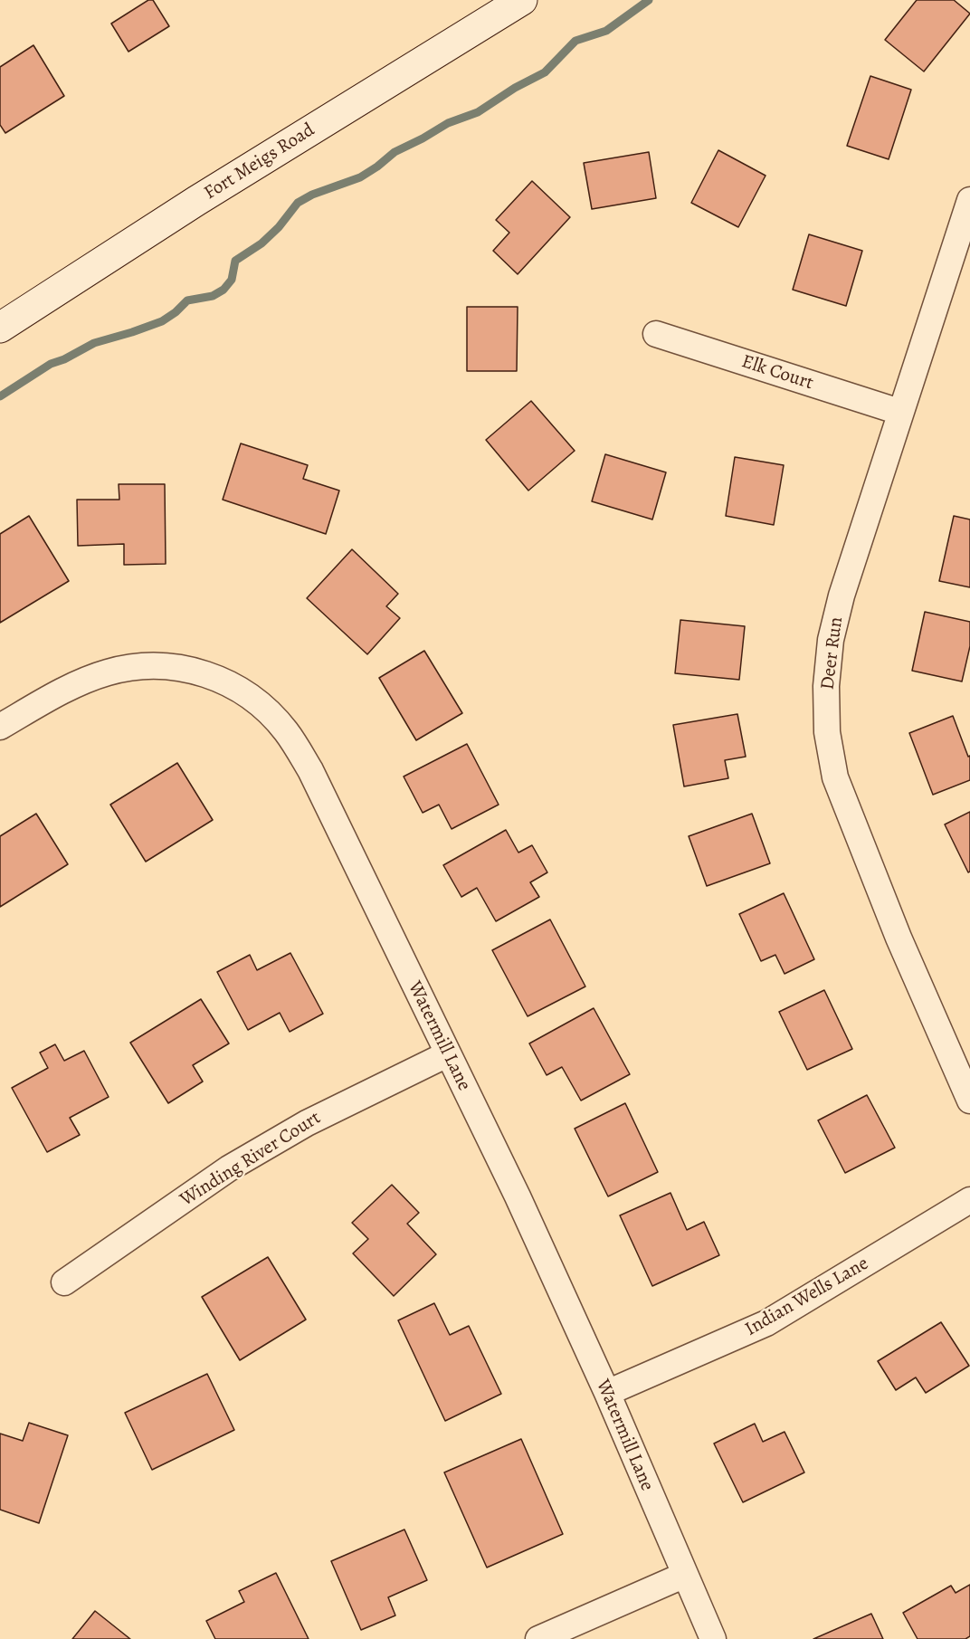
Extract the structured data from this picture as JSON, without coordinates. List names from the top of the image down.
{
  "streets": {
    "street": [
      "Fort Meigs Road",
      "Elk Court",
      "Deer Run",
      "Watermill Lane",
      "Winding River Court",
      "Indian Wells Lane"
    ]
  },
  "crossings": [
    ["Elk Court", "Deer Run"],
    ["Watermill Lane", "Winding River Court"],
    ["Watermill Lane", "Indian Wells Lane"]
  ]
}
